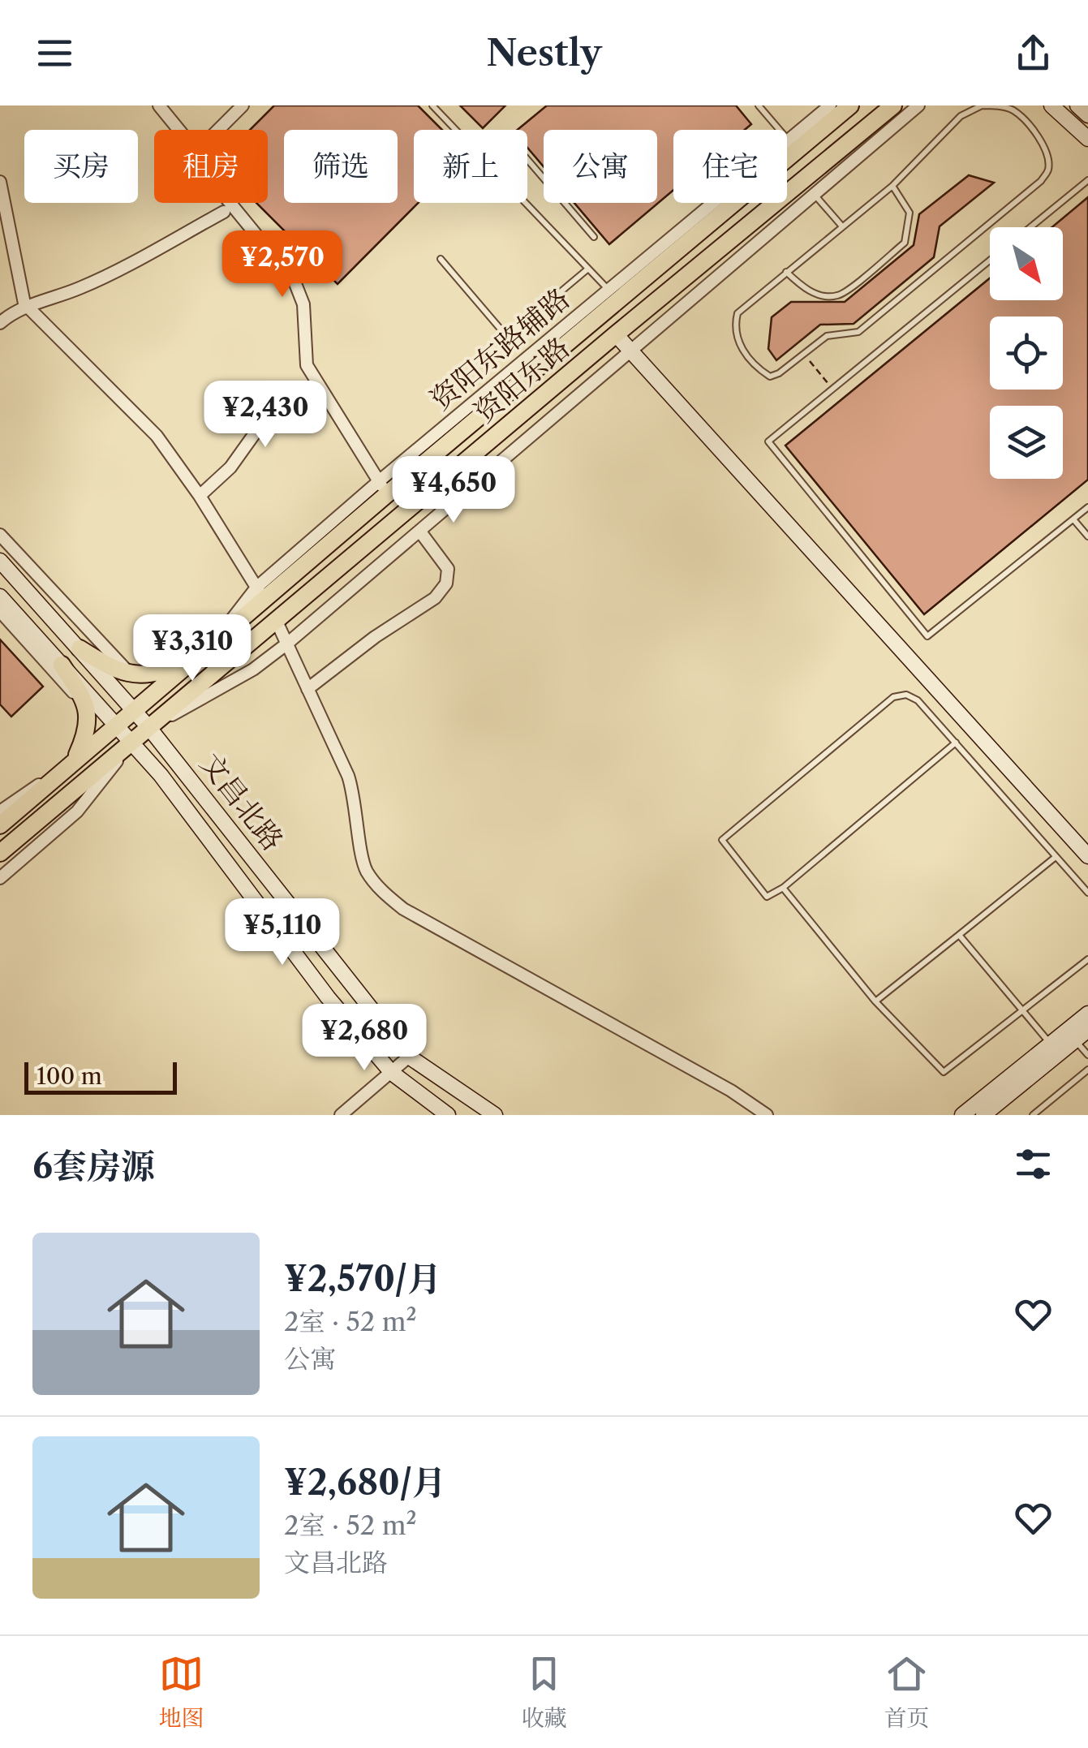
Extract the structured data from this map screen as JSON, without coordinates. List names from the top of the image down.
{
  "streets": {
    "main road": ["资阳东路"],
    "street": ["文昌北路"]
  },
  "crossings": [
    ["资阳东路", "文昌北路"]
  ],
  "scale_bar": "100 m",
  "north": "bottom right",
  "page": {
    "header": "Nestly",
    "chip": [
      "买房",
      "租房",
      "筛选",
      "新上",
      "公寓",
      "住宅"
    ],
    "price": [
      "¥2,570",
      "¥2,430",
      "¥4,650",
      "¥3,310",
      "¥5,110",
      "¥2,680"
    ],
    "scale": "100 m",
    "heading": "6套房源",
    "list": [
      {
        "name": "¥2,570/月",
        "note": "2室 · 52 m² · 公寓"
      },
      {
        "name": "¥2,680/月",
        "note": "2室 · 52 m² · 文昌北路"
      }
    ],
    "tabs": ["地图", "收藏", "首页"]
  }
}
